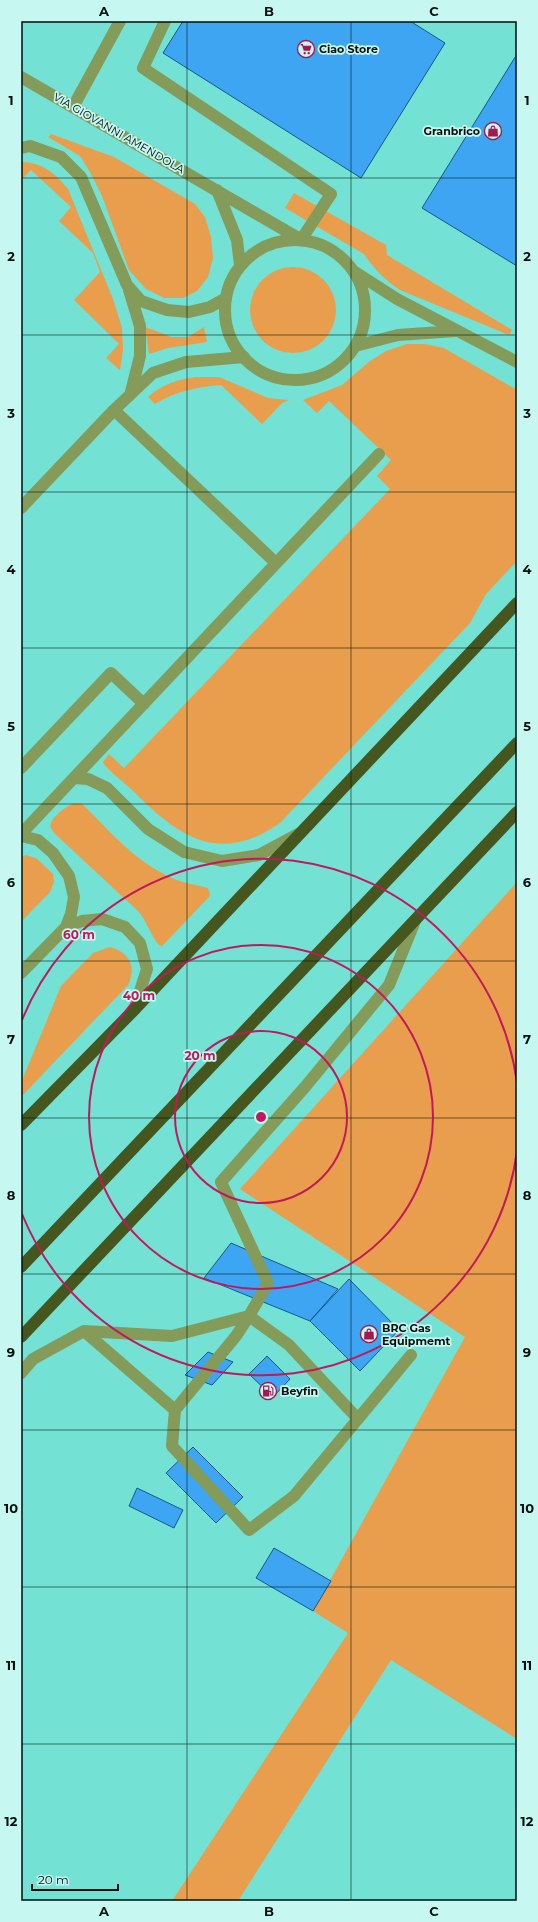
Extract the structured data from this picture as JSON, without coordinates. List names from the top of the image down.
{
  "streets": {
    "street": ["VIA GIOVANNI AMENDOLA"]
  },
  "places": {
    "supermarket": ["Ciao Store"],
    "shop": ["Granbrico", "BRC Gas Equipmemt"],
    "fuel station": ["Beyfin"]
  },
  "scale_bar": "20 m",
  "grid": {
    "columns": ["A", "B", "C"],
    "rows": [
      "1",
      "2",
      "3",
      "4",
      "5",
      "6",
      "7",
      "8",
      "9",
      "10",
      "11",
      "12"
    ]
  },
  "rings": ["60 m", "40 m", "20 m"]
}
